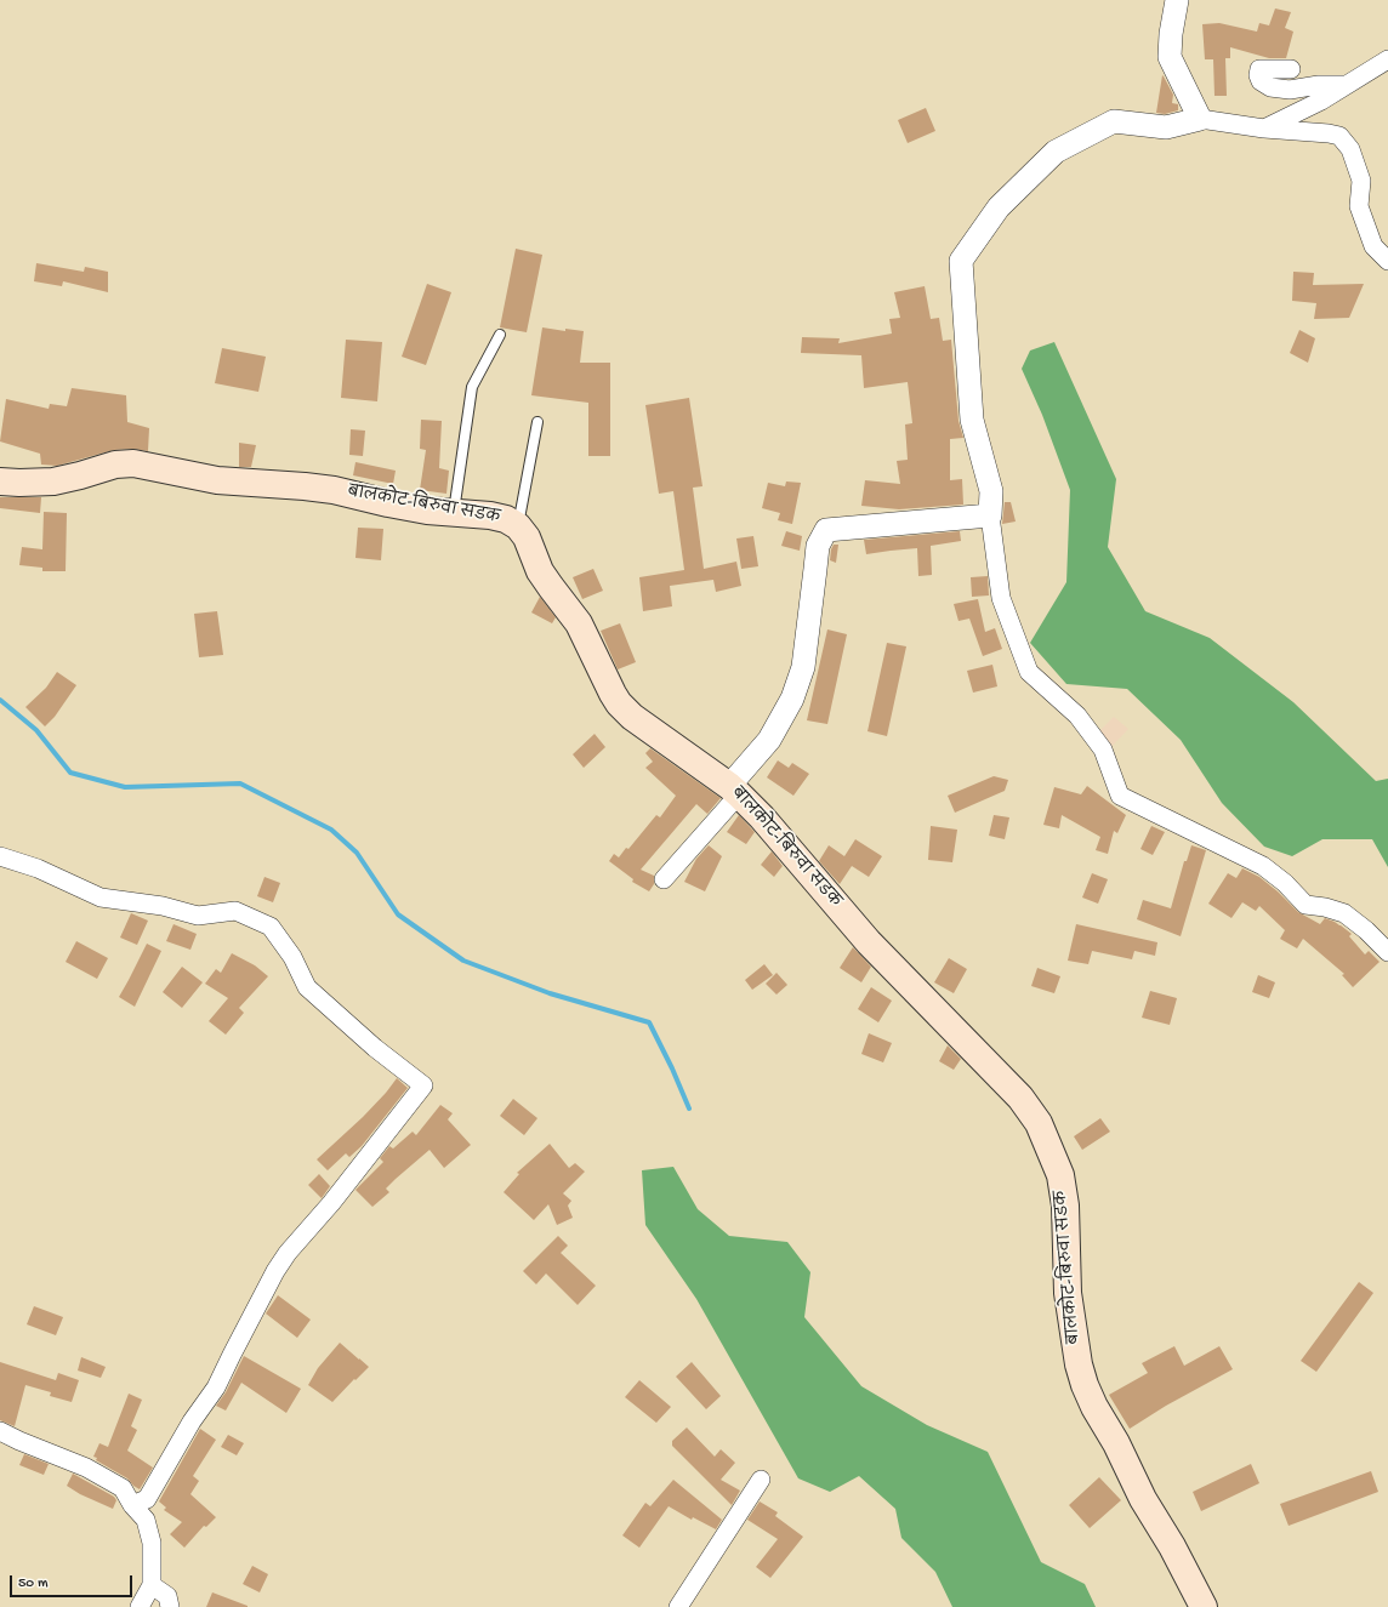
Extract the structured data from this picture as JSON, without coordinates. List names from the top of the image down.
{
  "streets": {
    "main road": ["बालकोट-बिरुवा सडक"]
  },
  "scale_bar": "50 m"
}
